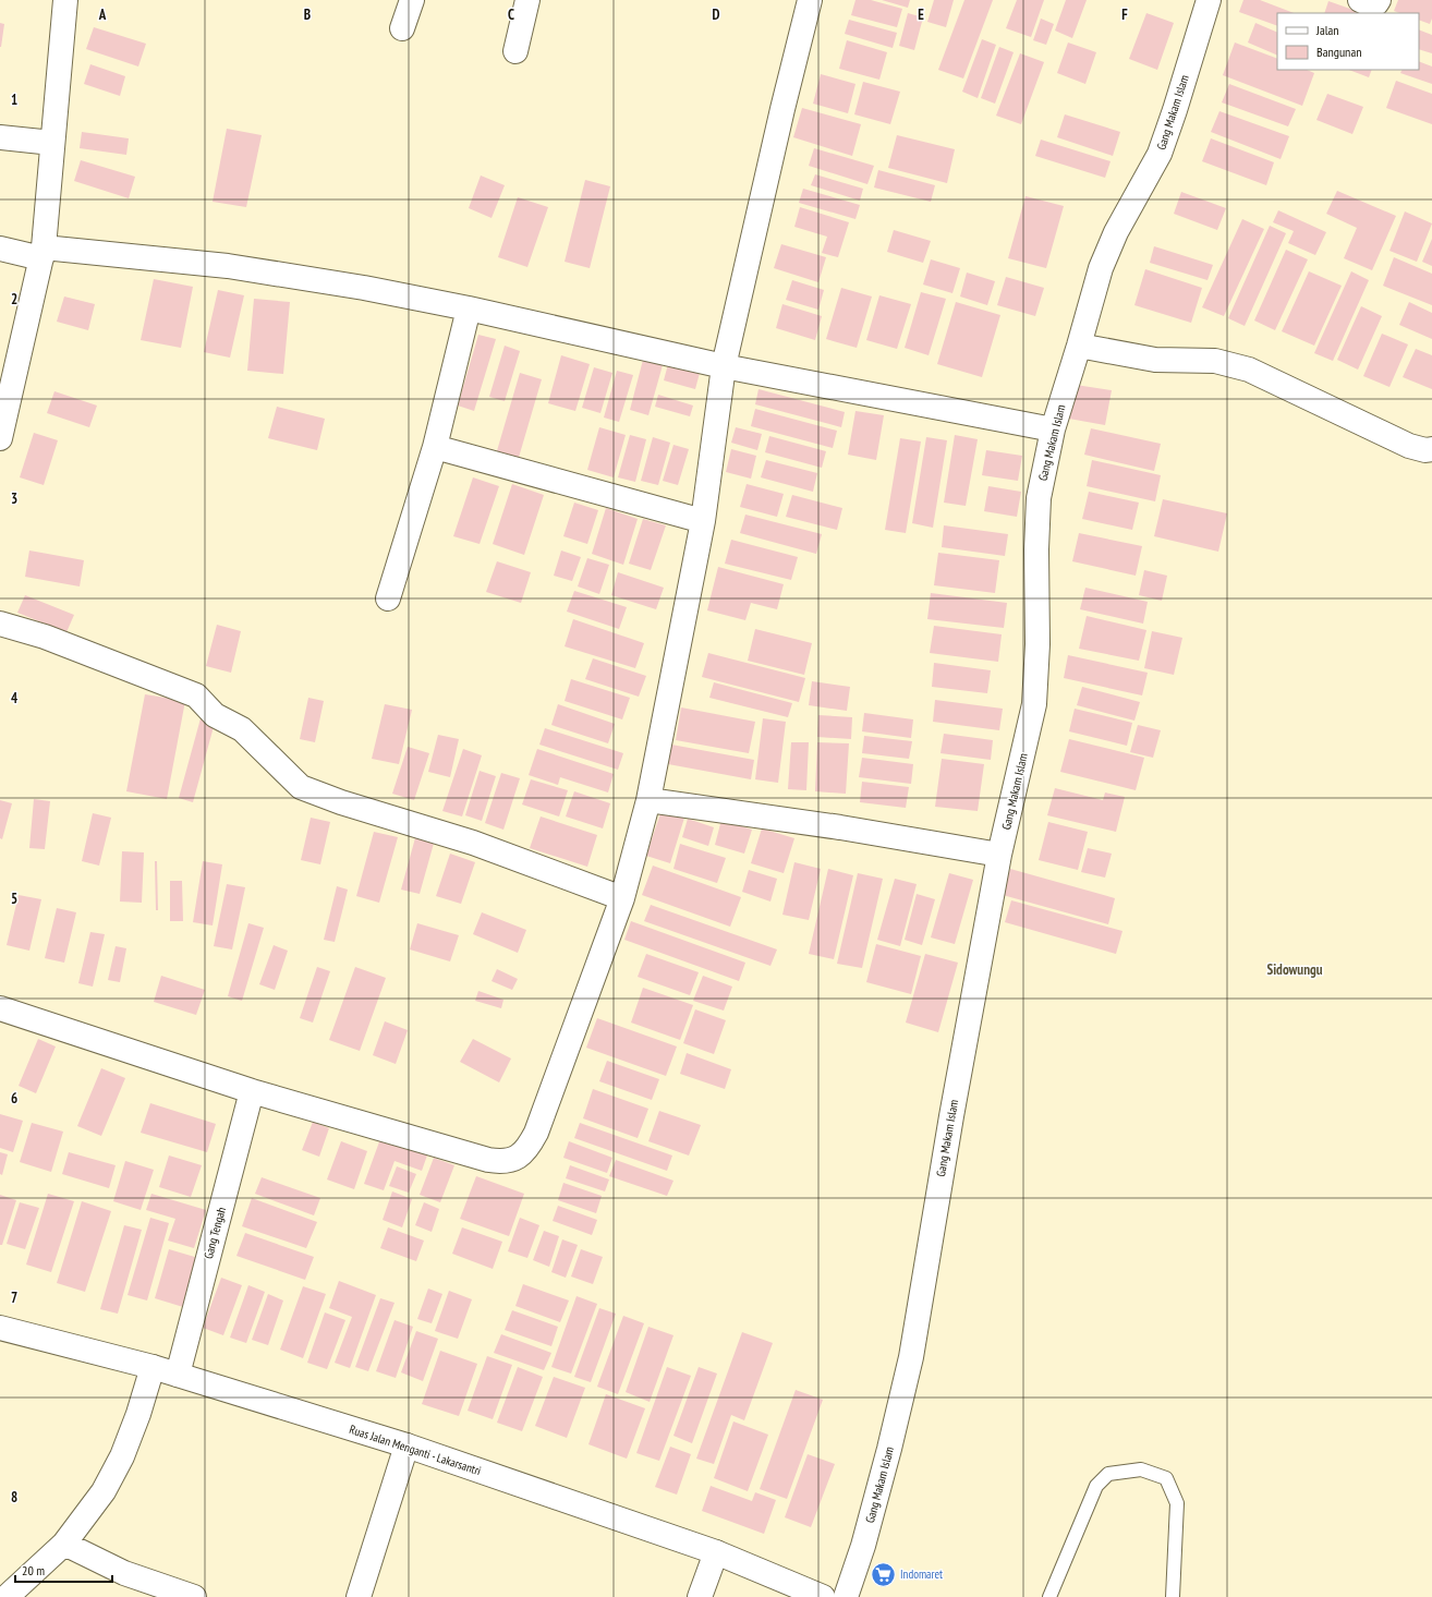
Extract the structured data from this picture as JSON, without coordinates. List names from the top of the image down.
{
  "streets": {
    "street": ["Gang Makam Islam", "Gang Tengah", "Ruas Jalan Menganti - Lakarsantri"]
  },
  "crossings": [
    ["Gang Tengah", "Ruas Jalan Menganti - Lakarsantri"]
  ],
  "districts": ["Sidowungu"],
  "places": {
    "supermarket": ["Indomaret"]
  },
  "legend": ["Jalan", "Bangunan"],
  "scale_bar": "20 m",
  "grid": {
    "columns": [
      "A",
      "B",
      "C",
      "D",
      "E",
      "F"
    ],
    "rows": [
      "1",
      "2",
      "3",
      "4",
      "5",
      "6",
      "7",
      "8"
    ]
  }
}
